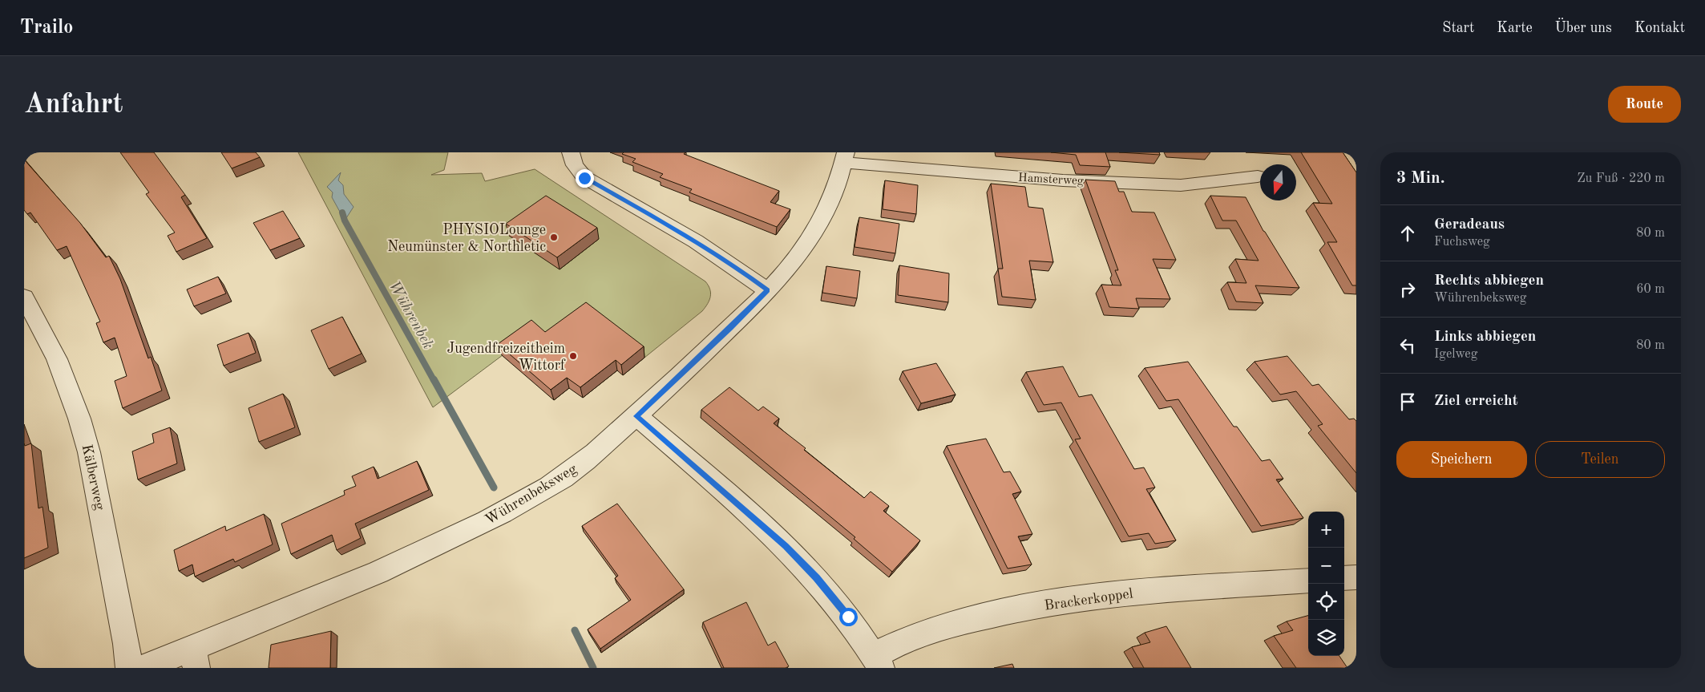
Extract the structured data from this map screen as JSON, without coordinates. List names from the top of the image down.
{
  "streets": {
    "street": [
      "Hamsterweg",
      "Kälberweg",
      "Wührenbeksweg",
      "Brackerkoppel"
    ]
  },
  "crossings": [
    ["Hamsterweg", "Wührenbeksweg"]
  ],
  "water": ["Wührenbek"],
  "places": ["PHYSIOLounge Neumünster & Northletic", "Jugendfreizeitheim Wittorf"],
  "north": "bottom",
  "page": {
    "header": "Trailo",
    "nav": [
      "Start",
      "Karte",
      "Über uns",
      "Kontakt"
    ],
    "buttons": [
      "Route",
      ["Speichern", "Teilen"]
    ],
    "title": "Anfahrt",
    "heading": ["3 Min.", "Zu Fuß · 220 m"],
    "list": [
      ["Geradeaus", "Fuchsweg", "80 m"],
      ["Rechts abbiegen", "Wührenbeksweg", "60 m"],
      ["Links abbiegen", "Igelweg", "80 m"],
      "Ziel erreicht"
    ],
    "map_buttons": ["+", "−"]
  }
}
